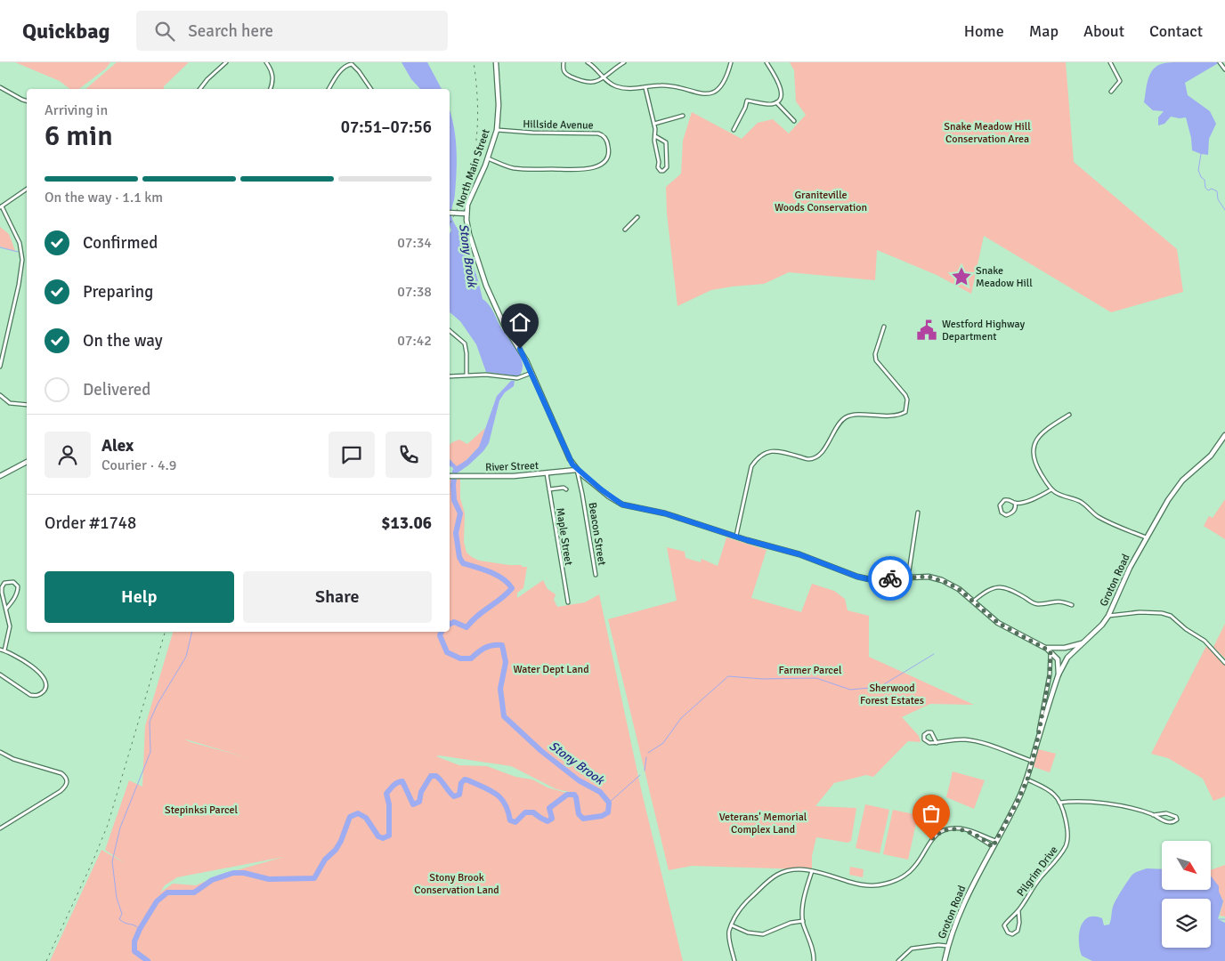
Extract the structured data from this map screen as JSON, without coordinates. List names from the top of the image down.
{
  "streets": {
    "main road": ["North Main Street", "River Street", "Groton Road"],
    "street": [
      "Hillside Avenue",
      "Beacon Street",
      "Maple Street",
      "Pilgrim Drive"
    ]
  },
  "crossings": [
    ["Hillside Avenue", "North Main Street"],
    ["North Main Street", "River Street"],
    ["North Main Street", "Beacon Street"],
    ["River Street", "Beacon Street"],
    ["River Street", "Maple Street"]
  ],
  "water": ["Stony Brook"],
  "parks": [
    "Snake Meadow Hill Conservation Area",
    "Graniteville Woods Conservation",
    "Water Dept Land",
    "Farmer Parcel",
    "Sherwood Forest Estates",
    "Stepinksi Parcel",
    "Veterans' Memorial Complex Land",
    "Stony Brook Conservation Land"
  ],
  "places": {
    "place": ["Snake Meadow Hill"],
    "public building": ["Westford Highway Department"]
  },
  "north": "bottom right",
  "page": {
    "header": "Quickbag",
    "search": "Search here",
    "nav": [
      "Home",
      "Map",
      "About",
      "Contact"
    ],
    "heading": ["6 min", "Arriving in", "07:51–07:56"],
    "panel": [
      "Alex",
      "Courier · 4.9",
      "Order #1748",
      "$13.06"
    ],
    "bar": "On the way · 1.1 km",
    "list": [
      ["Confirmed", "07:34"],
      ["Preparing", "07:38"],
      ["On the way", "07:42"],
      "Delivered"
    ],
    "buttons": ["Help", "Share"]
  }
}
